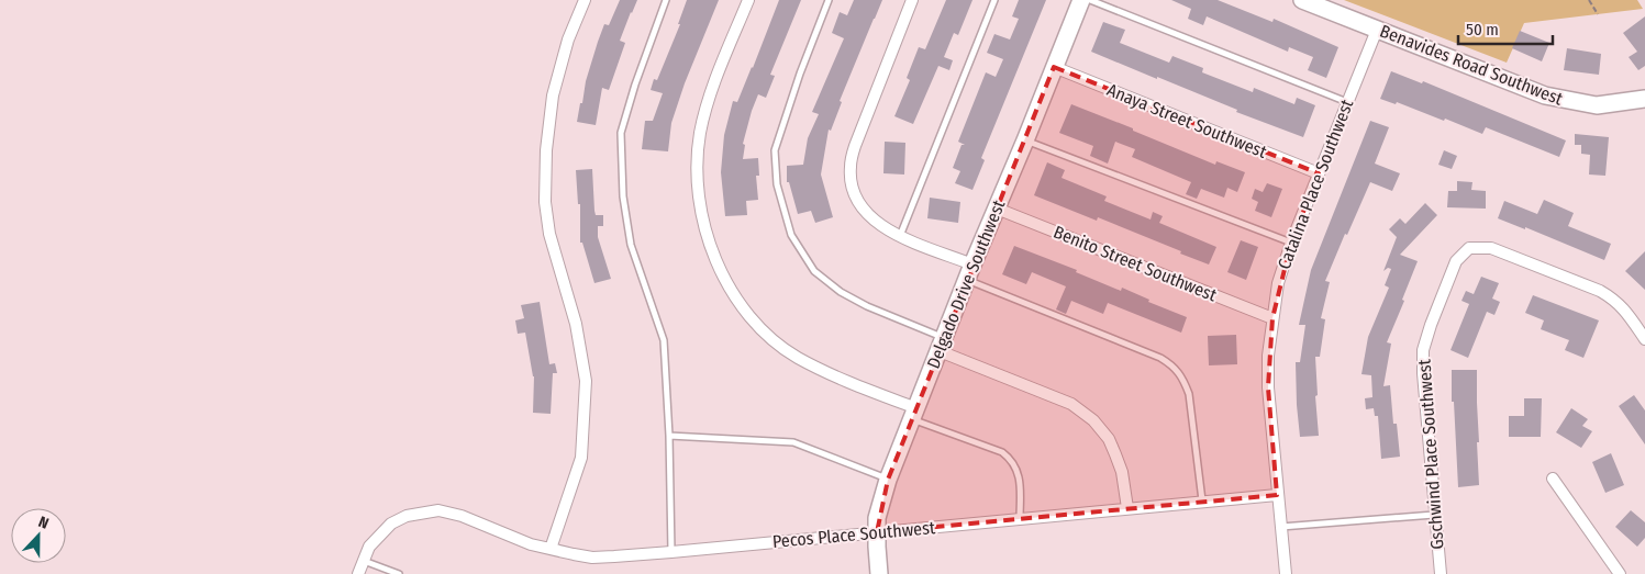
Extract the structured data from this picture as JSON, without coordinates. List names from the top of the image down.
{
  "streets": {
    "street": [
      "Benavides Road Southwest",
      "Anaya Street Southwest",
      "Catalina Place Southwest",
      "Benito Street Southwest",
      "Delgado Drive Southwest",
      "Gschwind Place Southwest",
      "Pecos Place Southwest"
    ]
  },
  "crossings": [
    ["Benavides Road Southwest", "Catalina Place Southwest"],
    ["Anaya Street Southwest", "Catalina Place Southwest"],
    ["Anaya Street Southwest", "Delgado Drive Southwest"],
    ["Catalina Place Southwest", "Benito Street Southwest"],
    ["Catalina Place Southwest", "Pecos Place Southwest"],
    ["Benito Street Southwest", "Delgado Drive Southwest"],
    ["Delgado Drive Southwest", "Pecos Place Southwest"]
  ],
  "scale_bar": "50 m",
  "north": "top"
}
